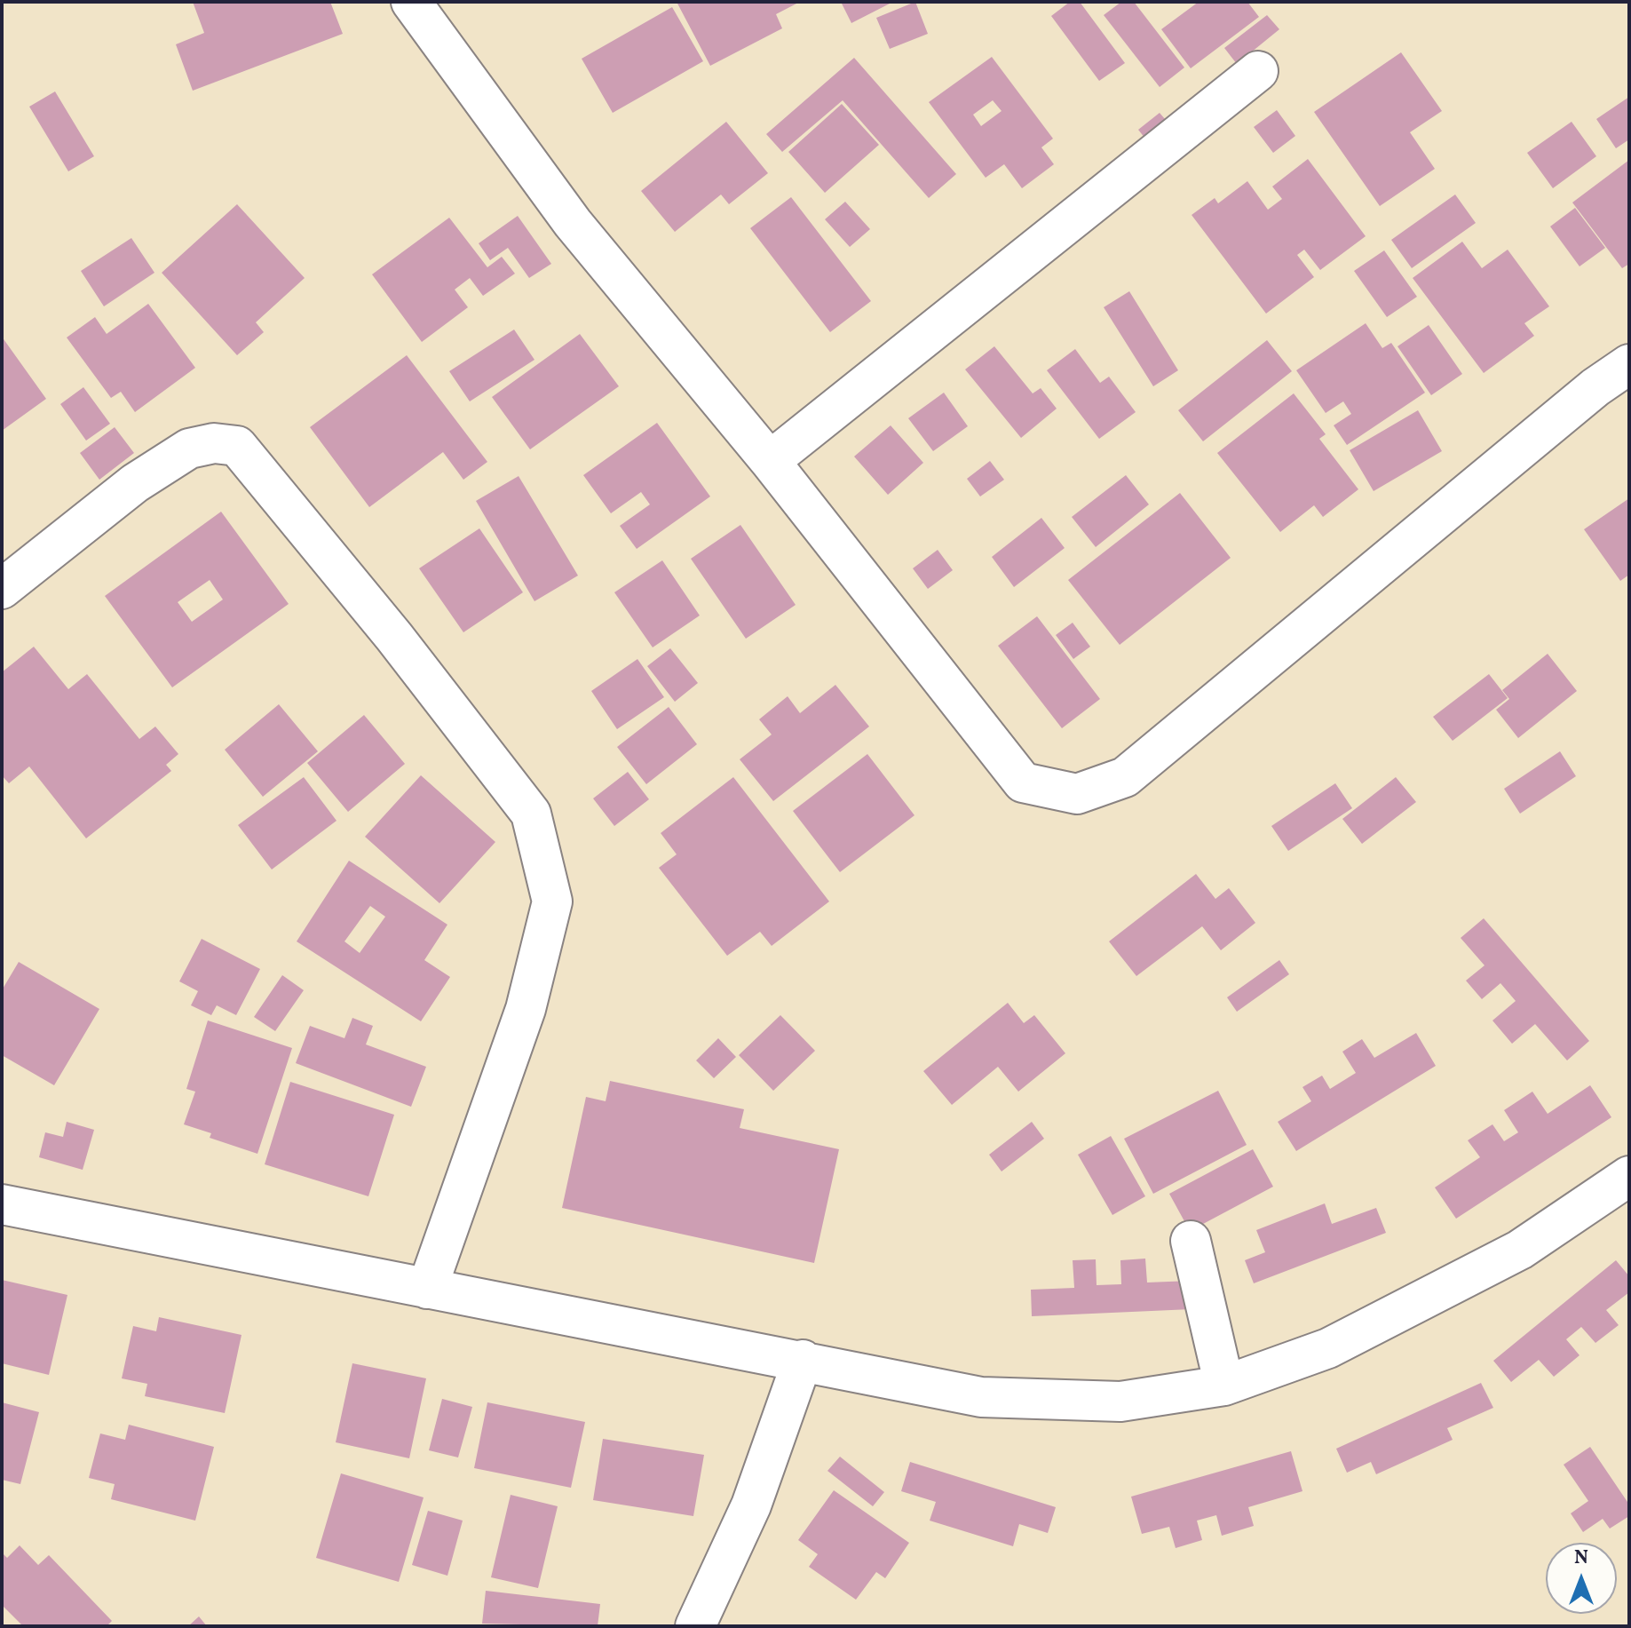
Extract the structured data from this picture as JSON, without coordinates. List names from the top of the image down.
{
  "north": "top"
}
